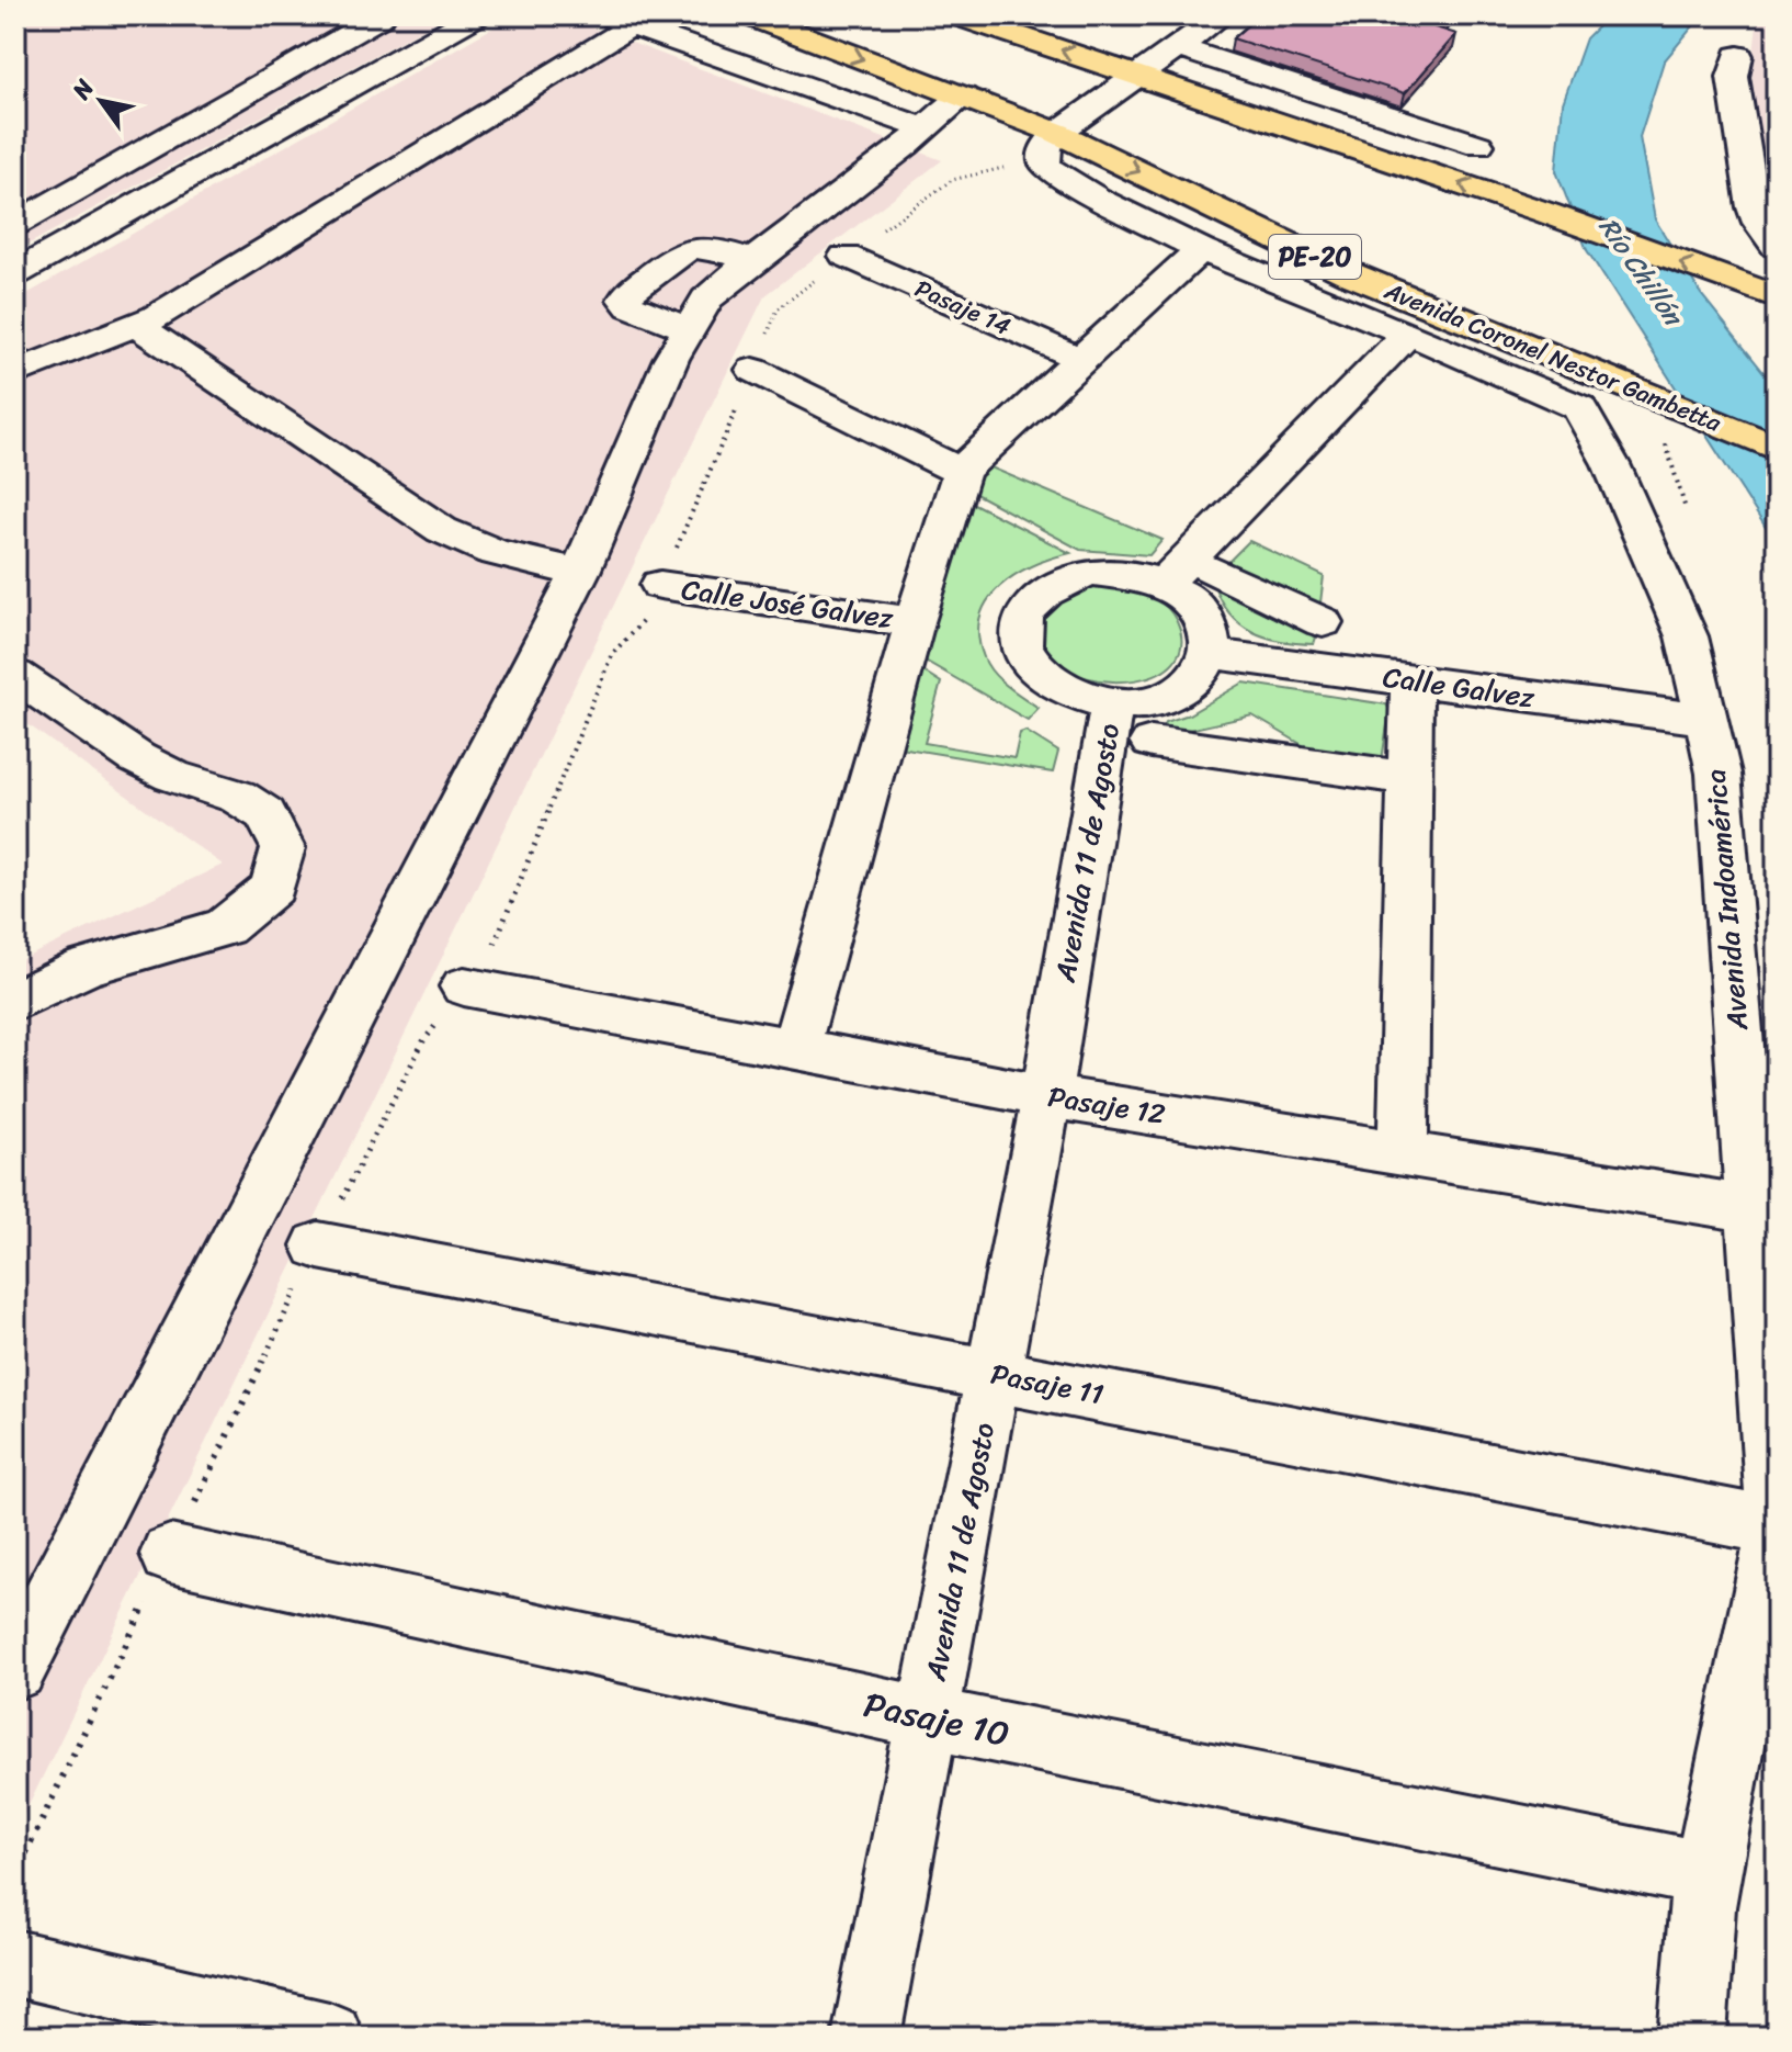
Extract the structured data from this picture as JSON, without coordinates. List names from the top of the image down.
{
  "streets": {
    "highway": ["PE-20", "Avenida Coronel Nestor Gambetta"],
    "street": [
      "Pasaje 14",
      "Calle José Galvez",
      "Calle Galvez",
      "Avenida 11 de Agosto",
      "Avenida Indoamérica",
      "Pasaje 12",
      "Pasaje 11",
      "Pasaje 10"
    ]
  },
  "crossings": [
    ["Avenida Coronel Nestor Gambetta", "Avenida Indoamérica"],
    ["Calle Galvez", "Avenida 11 de Agosto"],
    ["Calle Galvez", "Avenida Indoamérica"],
    ["Avenida 11 de Agosto", "Pasaje 12"],
    ["Avenida 11 de Agosto", "Pasaje 11"],
    ["Avenida 11 de Agosto", "Pasaje 10"],
    ["Avenida Indoamérica", "Pasaje 12"],
    ["Avenida Indoamérica", "Pasaje 11"],
    ["Avenida Indoamérica", "Pasaje 10"]
  ],
  "water": ["Río Chillón"],
  "north": "top left"
}
